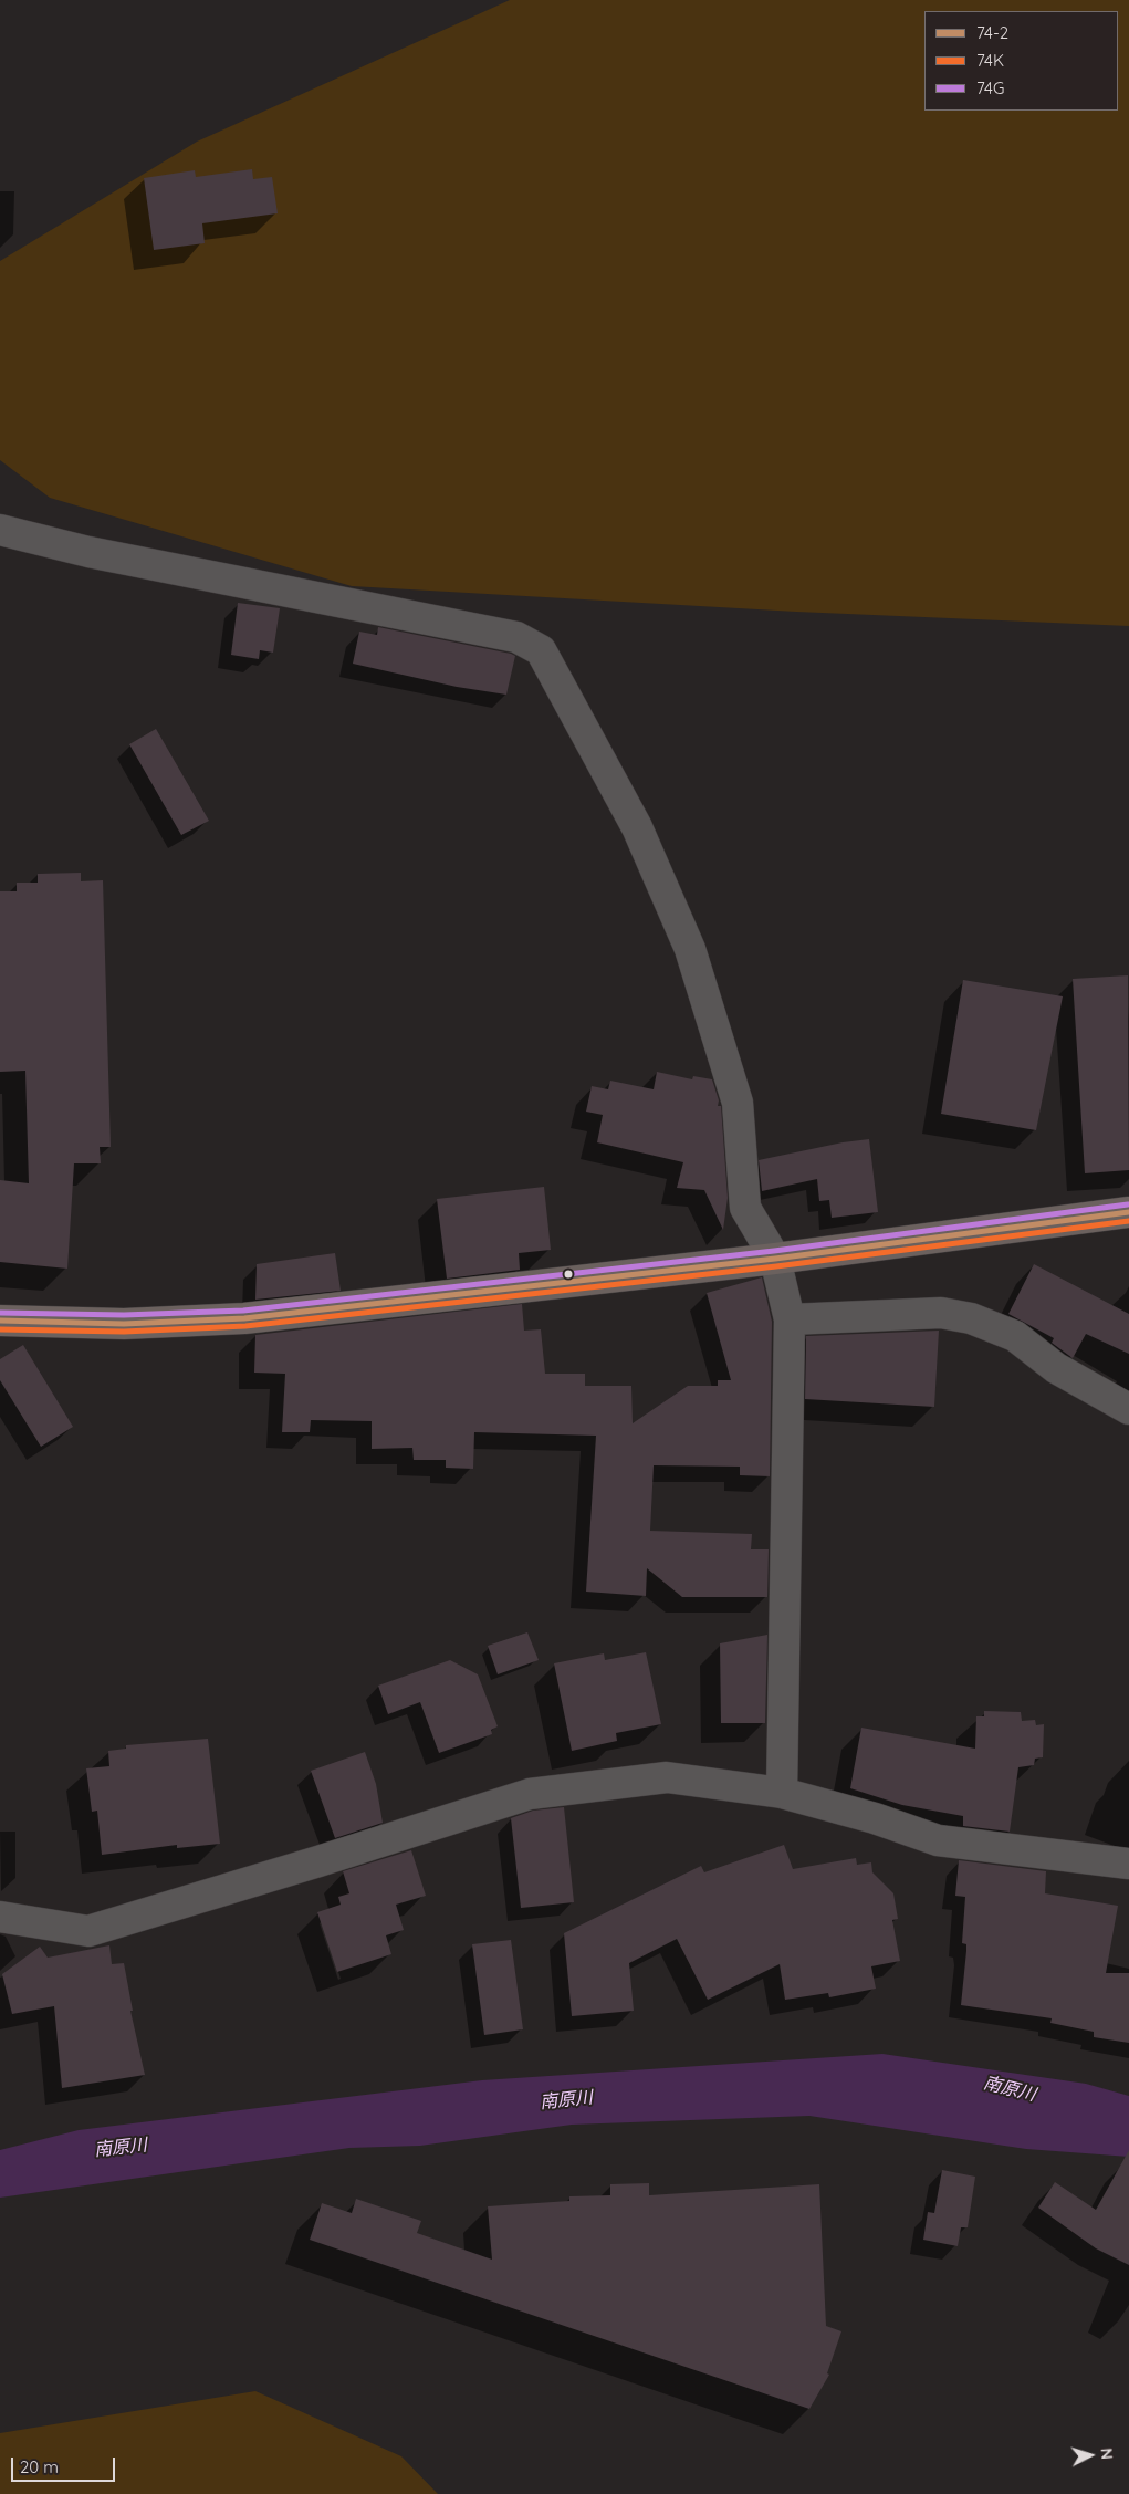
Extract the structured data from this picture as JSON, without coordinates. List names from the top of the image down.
{
  "water": ["南原川"],
  "lines": ["transit line 74G", "transit line 74-2", "transit line 74K"],
  "legend": ["74-2", "74K", "74G"],
  "scale_bar": "20 m",
  "north": "right"
}
